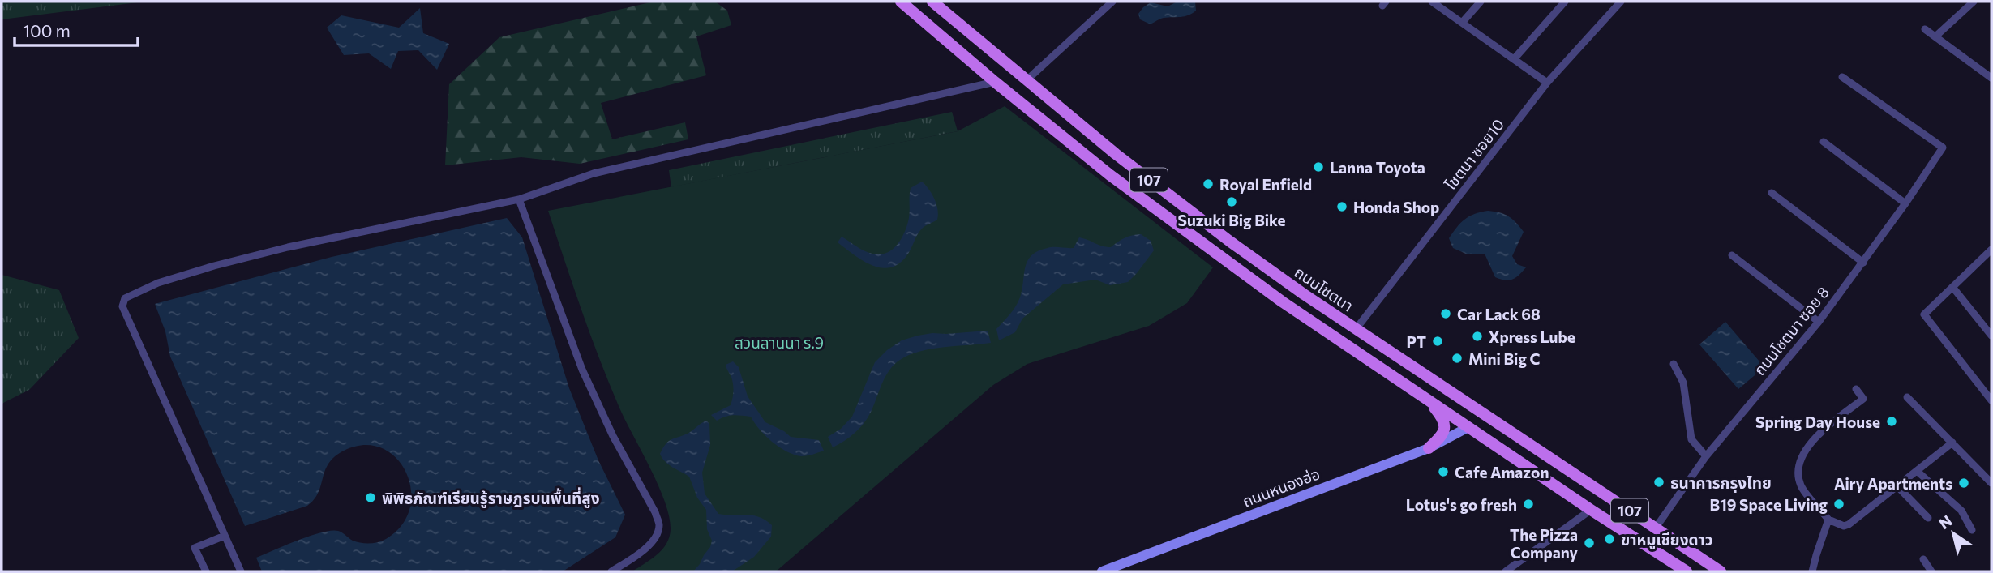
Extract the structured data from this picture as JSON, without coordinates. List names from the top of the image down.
{
  "streets": {
    "main road": ["107", "ถนนโชตนา", "ถนนหนองฮ่อ"],
    "street": ["โชตนา ซอย10", "ถนนโชตนา ซอย 8"]
  },
  "crossings": [
    ["โชตนา ซอย10", "ถนนโชตนา"],
    ["107", "ถนนหนองฮ่อ"],
    ["ถนนโชตนา", "ถนนโชตนา ซอย 8"]
  ],
  "parks": ["สวนลานนา ร.9"],
  "places": [
    "Lanna Toyota",
    "Royal Enfield",
    "Suzuki Big Bike",
    "Honda Shop",
    "Car Lack 68",
    "Xpress Lube",
    "PT",
    "Mini Big C",
    "Spring Day House",
    "Cafe Amazon",
    "ธนาคารกรุงไทย",
    "Airy Apartments",
    "พิพิธภัณฑ์เรียนรู้ราษฎรบนพื้นที่สูง",
    "Lotus's go fresh",
    "B19 Space Living",
    "ขาหมูเชียงดาว",
    "The Pizza Company"
  ],
  "scale_bar": "100 m",
  "north": "top left"
}
